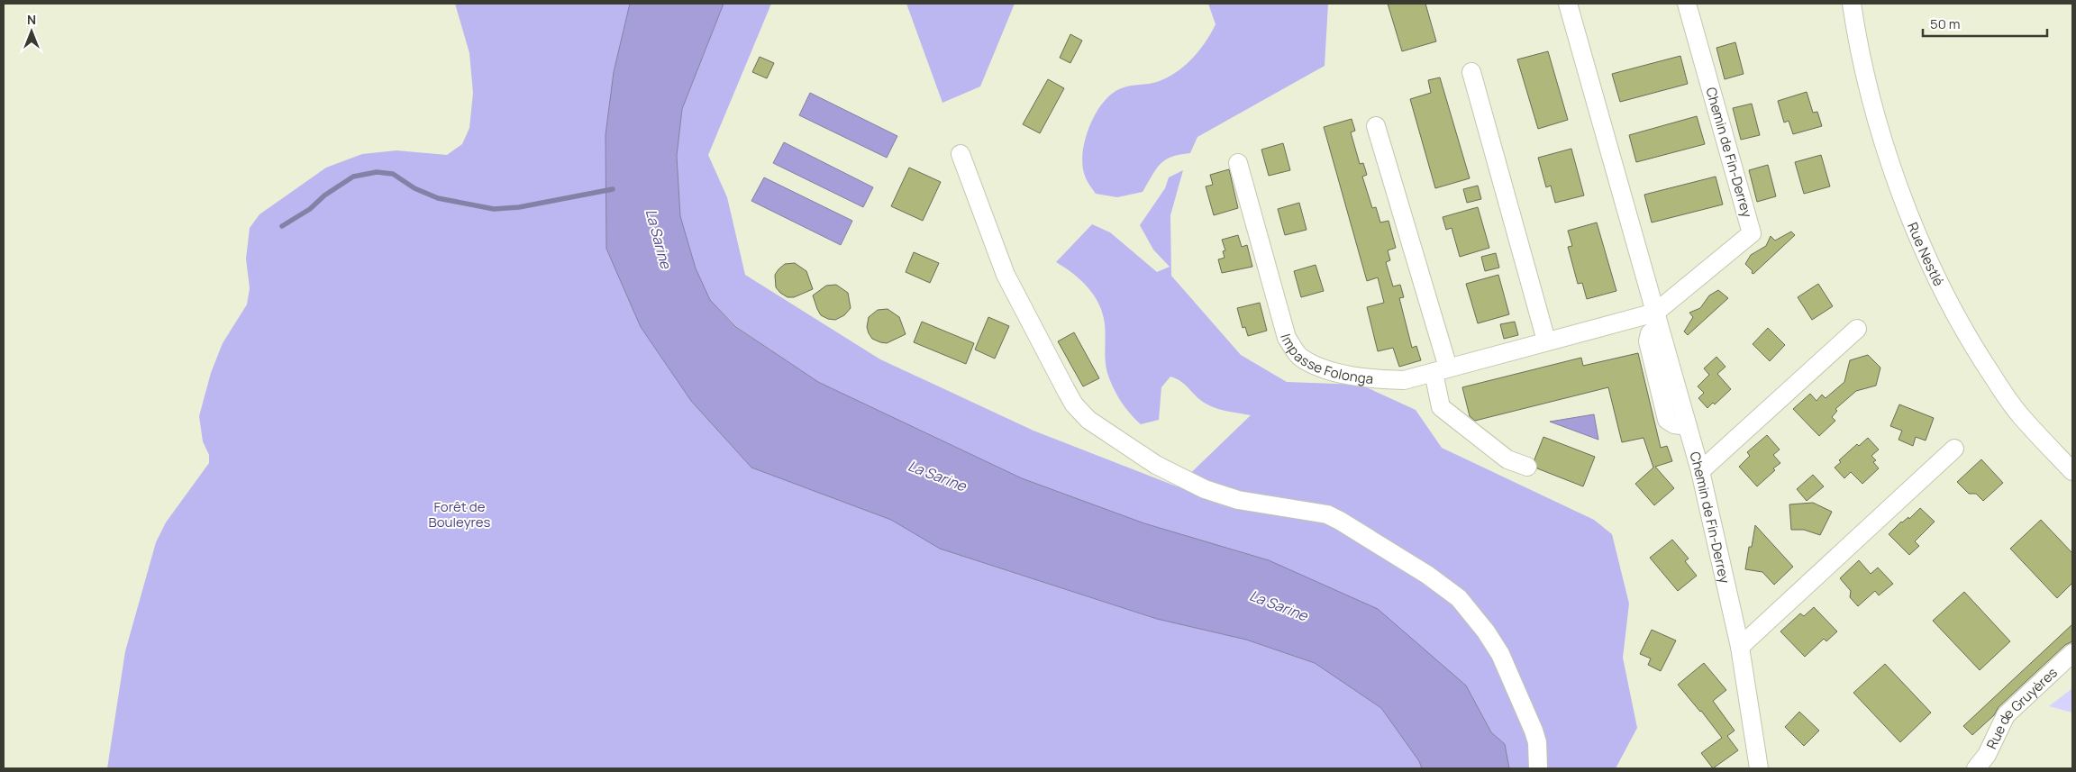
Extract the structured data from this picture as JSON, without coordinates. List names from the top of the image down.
{
  "streets": {
    "street": [
      "Chemin de Fin-Derrey",
      "Rue Nestlé",
      "Impasse Folonga",
      "Rue de Gruyères"
    ]
  },
  "crossings": [
    ["Chemin de Fin-Derrey", "Impasse Folonga"]
  ],
  "water": ["La Sarine"],
  "parks": ["Forêt de Bouleyres"],
  "scale_bar": "50 m",
  "north": "top"
}
